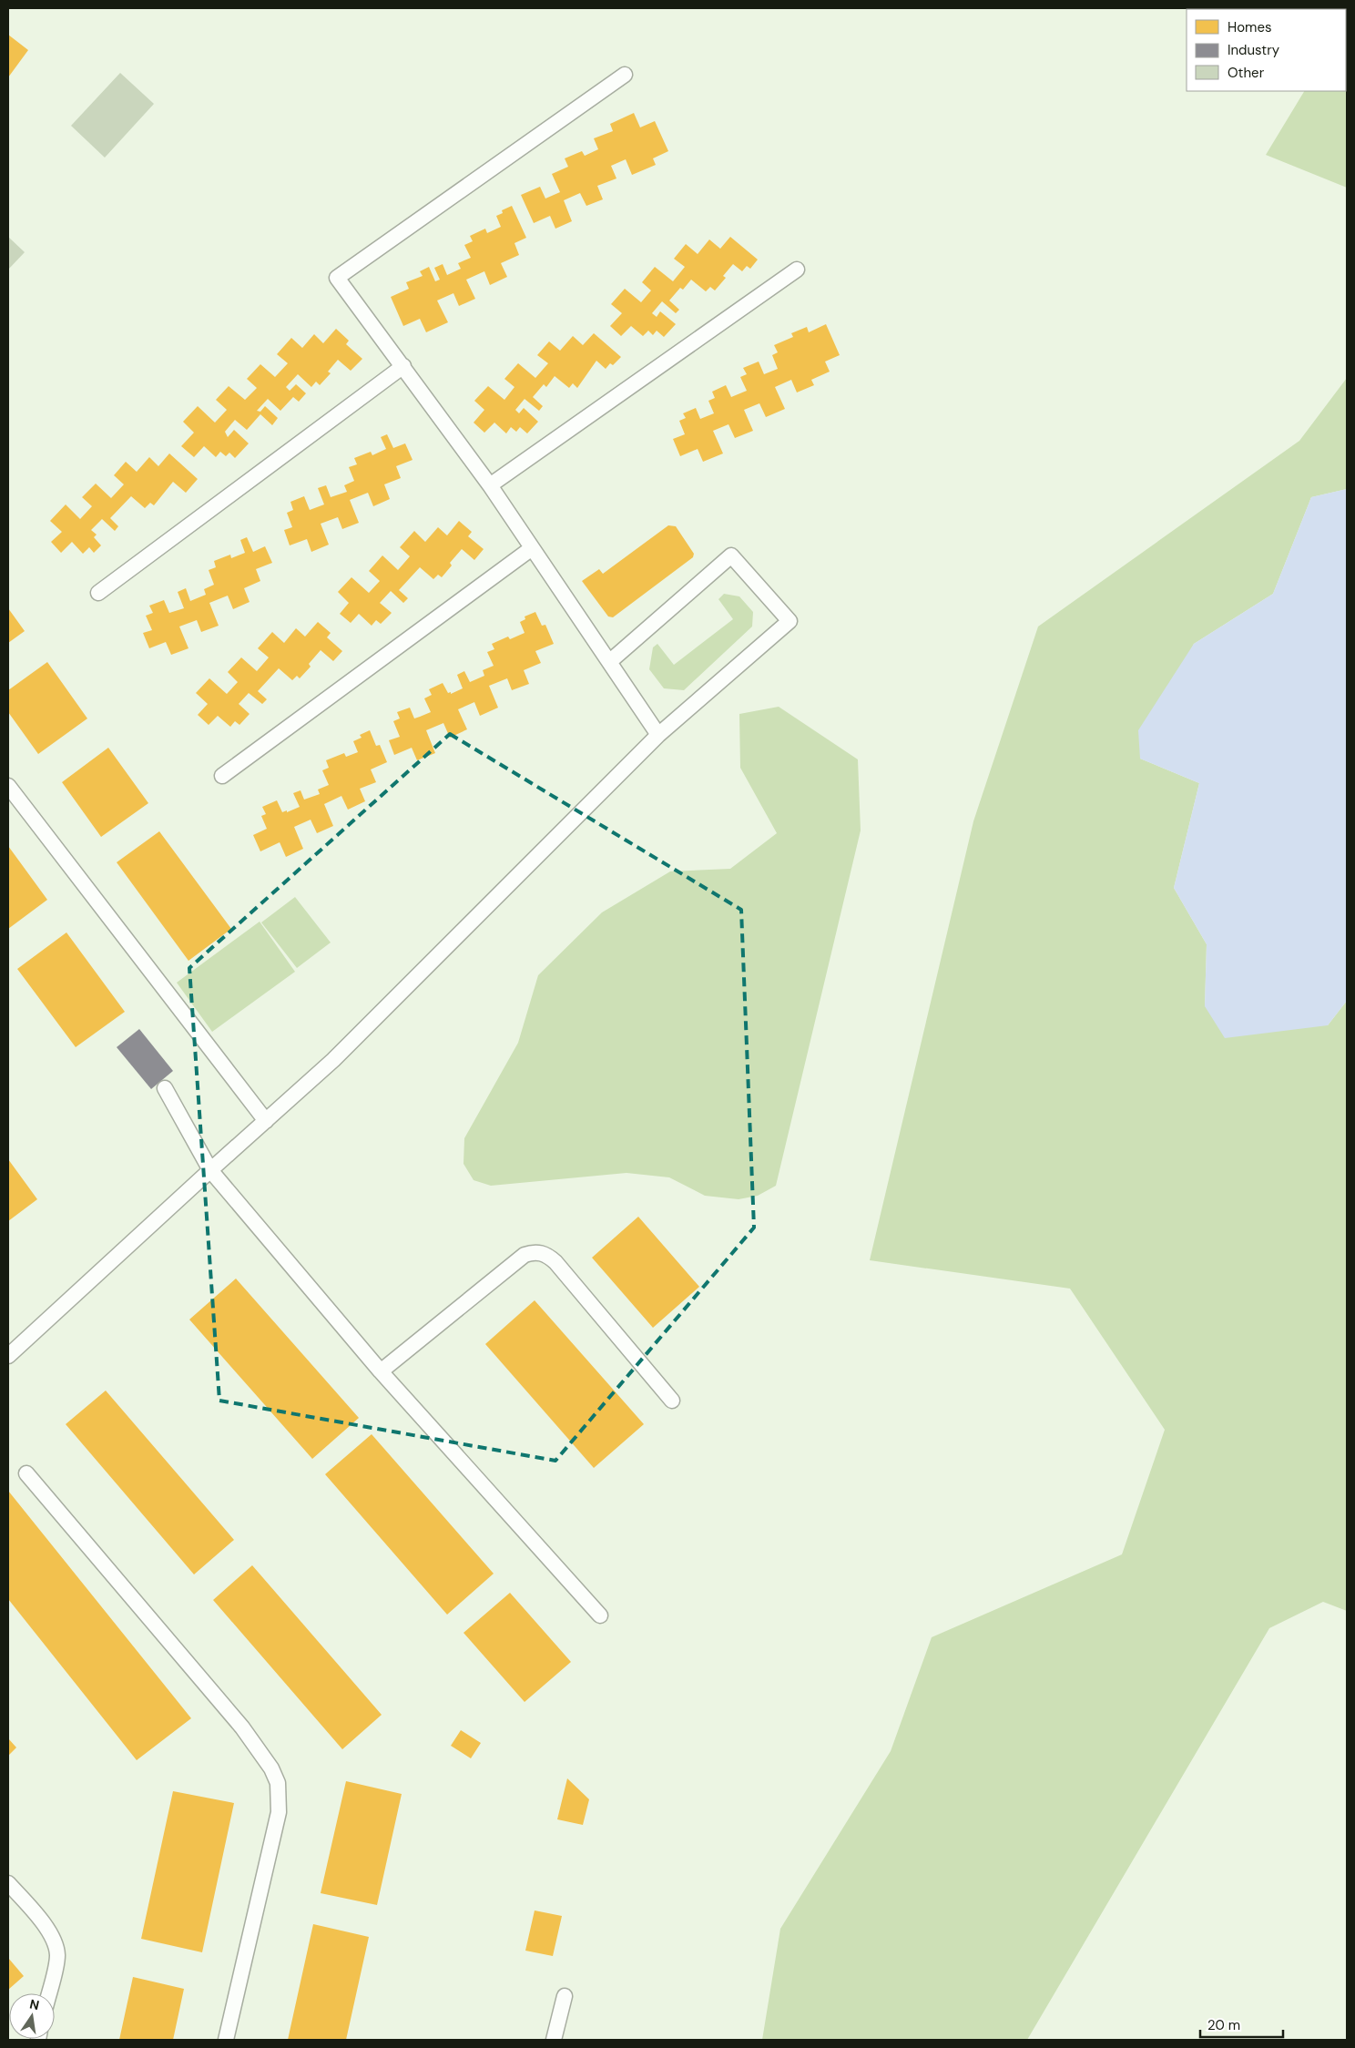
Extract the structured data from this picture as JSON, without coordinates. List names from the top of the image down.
{
  "legend": ["Homes", "Industry", "Other"],
  "scale_bar": "20 m",
  "north": "top"
}
